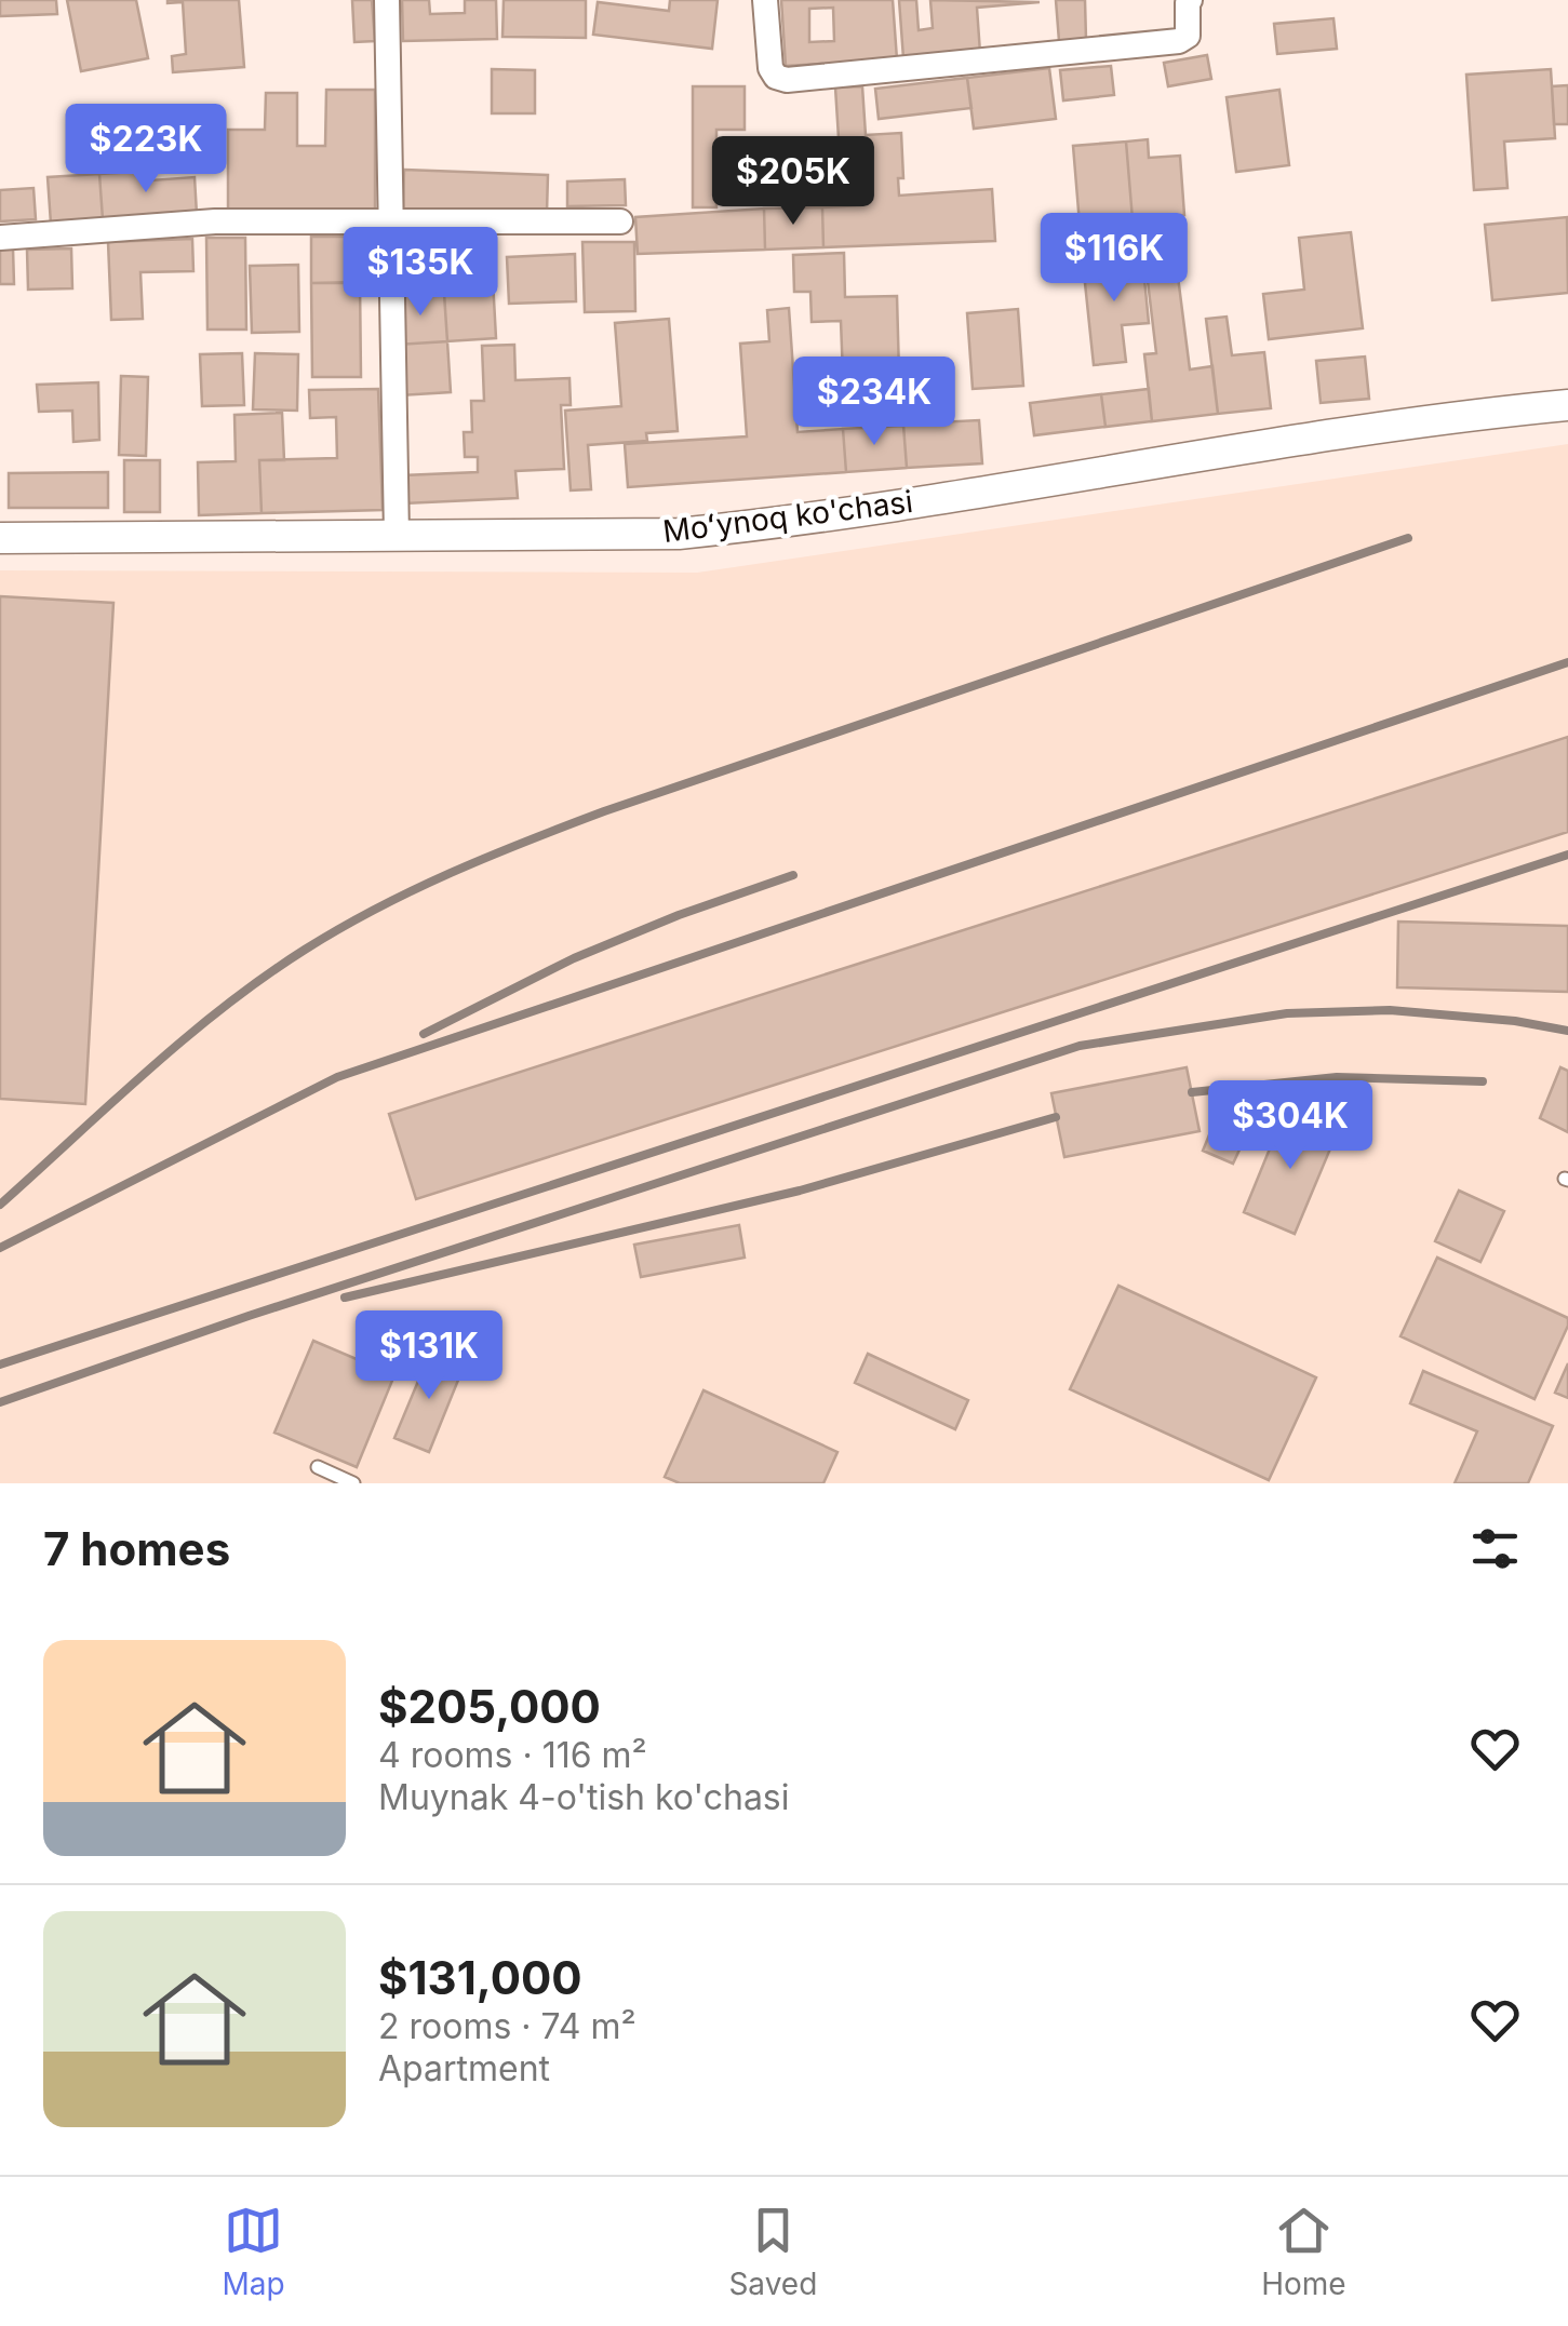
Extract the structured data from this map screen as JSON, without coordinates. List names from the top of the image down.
{
  "streets": {
    "street": ["Moʻynoq ko'chasi"]
  },
  "page": {
    "price": [
      "$223K",
      "$205K",
      "$116K",
      "$135K",
      "$234K",
      "$304K",
      "$131K"
    ],
    "heading": "7 homes",
    "list": [
      {
        "name": "$205,000",
        "note": "4 rooms · 116 m² · Muynak 4-o'tish ko'chasi"
      },
      {
        "name": "$131,000",
        "note": "2 rooms · 74 m² · Apartment"
      }
    ],
    "tabs": ["Map", "Saved", "Home"]
  }
}
